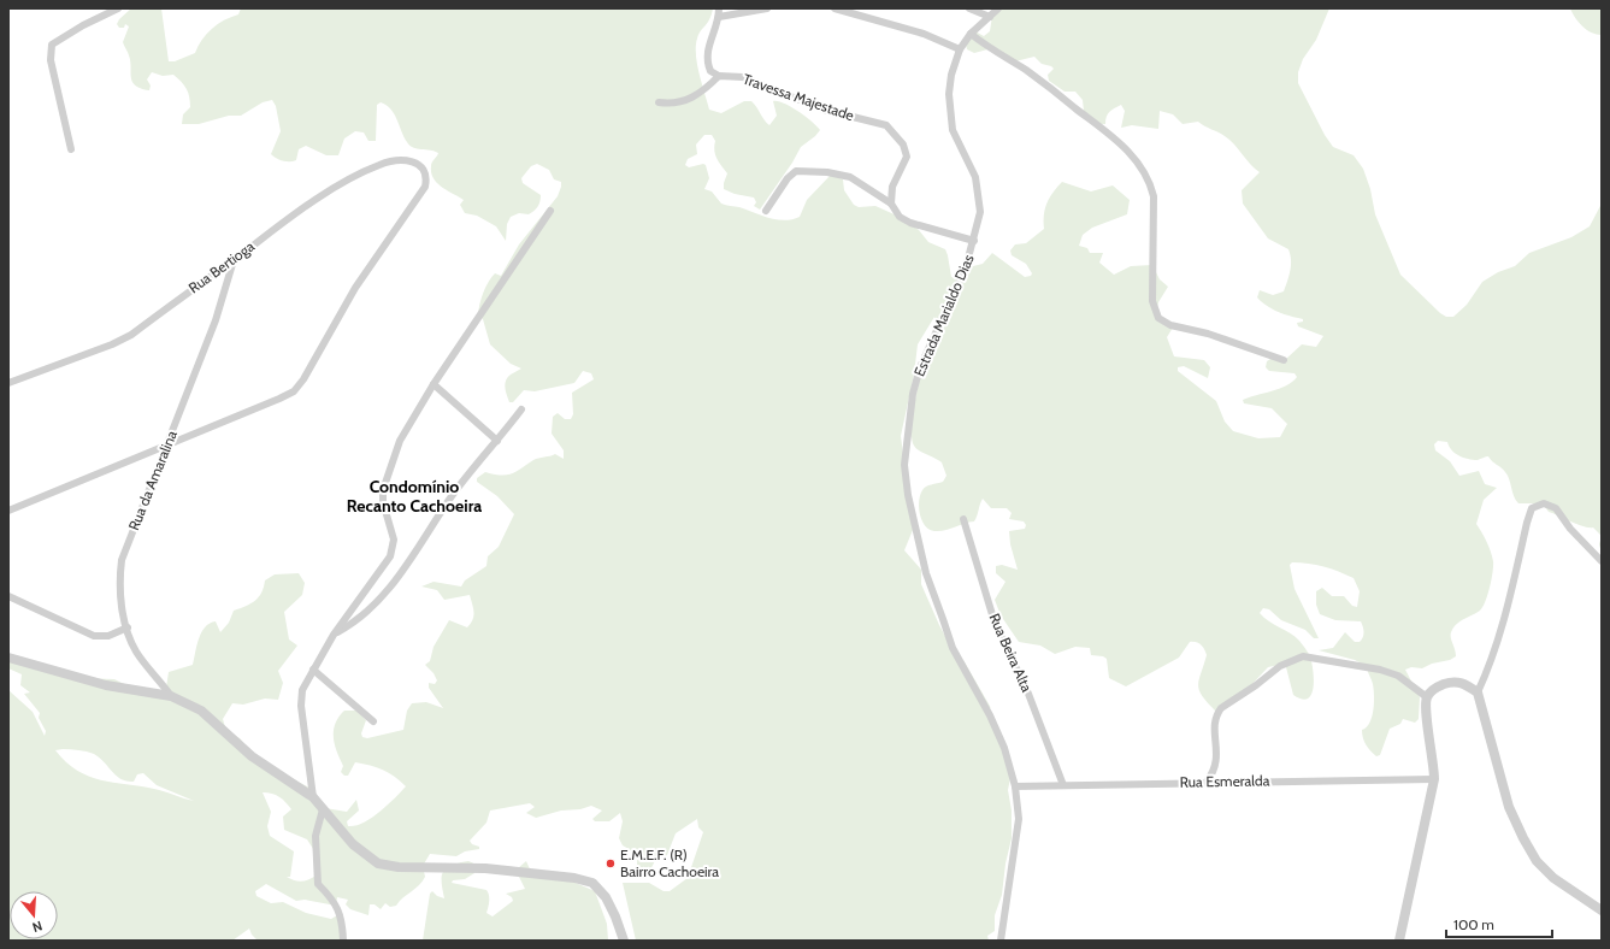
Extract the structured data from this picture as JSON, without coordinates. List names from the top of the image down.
{
  "streets": {
    "street": [
      "Travessa Majestade",
      "Rua Bertioga",
      "Estrada Marialdo Dias",
      "Rua da Amaralina",
      "Rua Beira Alta",
      "Rua Esmeralda"
    ]
  },
  "crossings": [
    ["Rua Bertioga", "Rua da Amaralina"],
    ["Estrada Marialdo Dias", "Rua Esmeralda"],
    ["Rua Beira Alta", "Rua Esmeralda"]
  ],
  "districts": ["Condomínio Recanto Cachoeira"],
  "places": ["E.M.E.F. (R) Bairro Cachoeira"],
  "scale_bar": "100 m",
  "north": "bottom"
}
